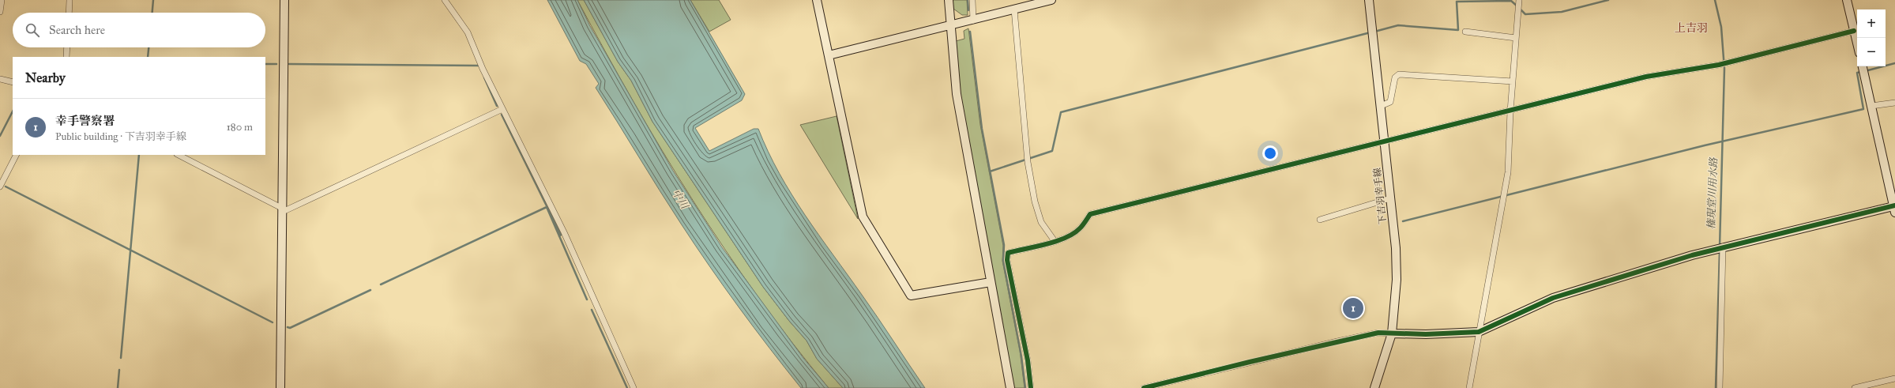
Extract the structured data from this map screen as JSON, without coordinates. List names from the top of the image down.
{
  "streets": {
    "street": ["下吉羽幸手線"]
  },
  "districts": ["上吉羽"],
  "water": ["権現堂川用水路", "中川"],
  "page": {
    "map_buttons": ["+", "−"],
    "search": "Search here",
    "heading": "Nearby",
    "list": [
      {
        "mark": "1",
        "name": "幸手警察署",
        "note": "Public building · 下吉羽幸手線",
        "value": "180 m"
      }
    ],
    "pins": "1"
  }
}
